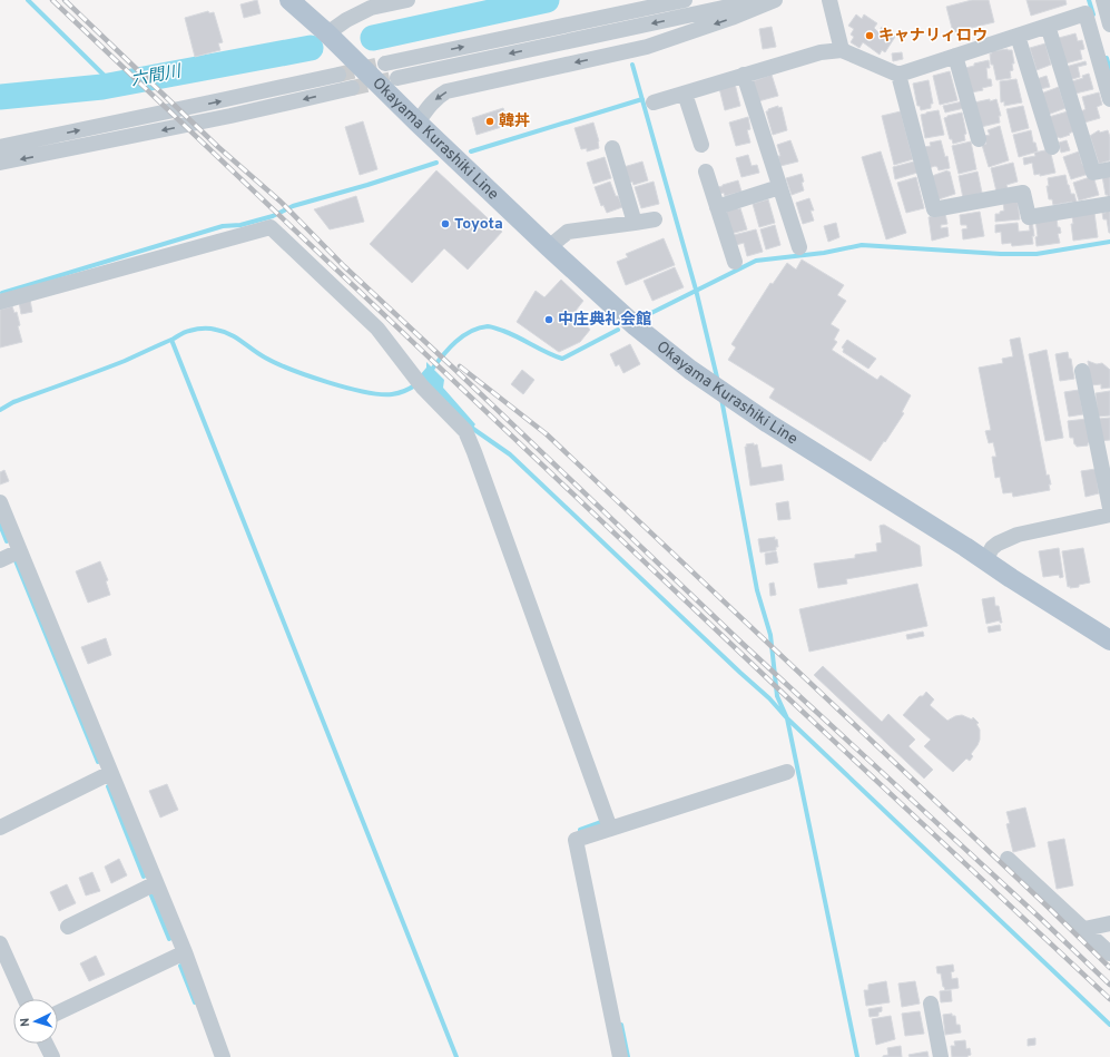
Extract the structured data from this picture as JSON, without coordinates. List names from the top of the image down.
{
  "streets": {
    "main road": ["Okayama Kurashiki Line"]
  },
  "water": ["六間川"],
  "places": [
    "キャナリィ·ロウ",
    "韓丼",
    "Toyota",
    "中庄典礼会館"
  ],
  "north": "left"
}
